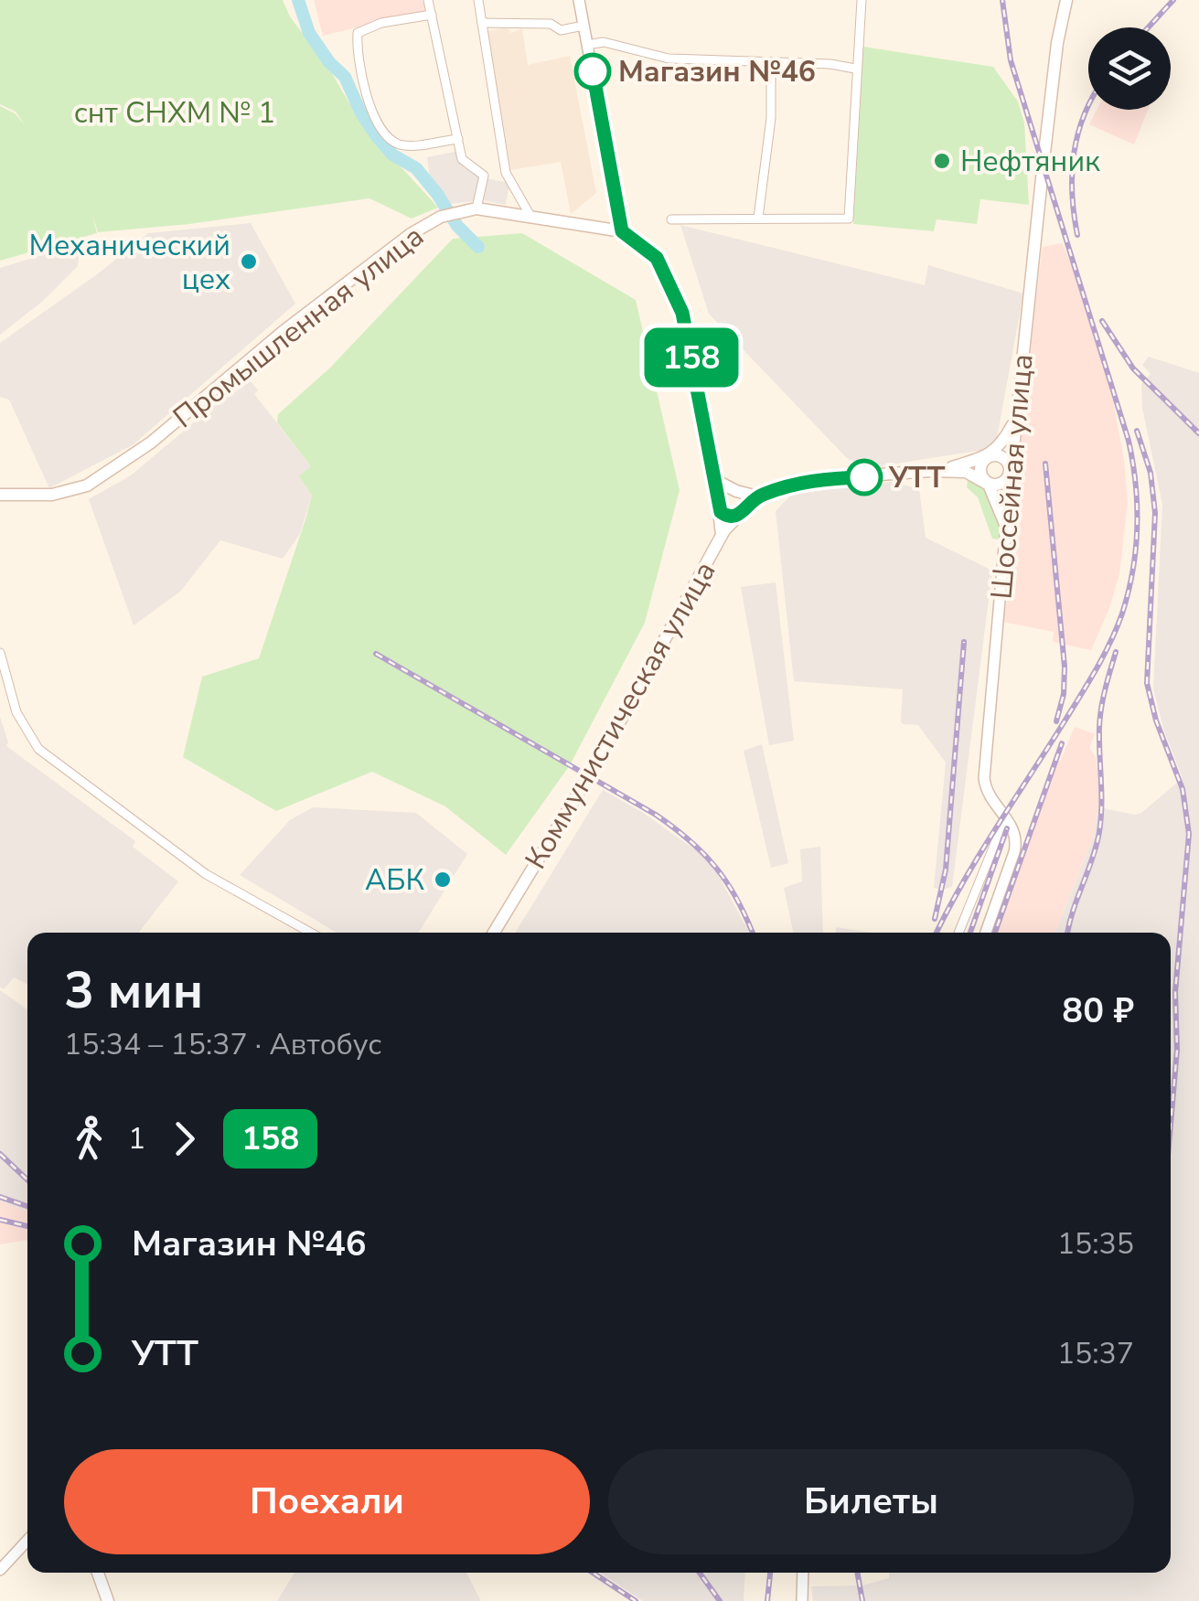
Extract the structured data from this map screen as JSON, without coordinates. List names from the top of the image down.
{
  "streets": {
    "main road": ["Промышленная улица", "Шоссейная улица", "Коммунистическая улица"]
  },
  "parks": ["снт СНХМ № 1"],
  "places": [
    "Магазин №46",
    "Нефтяник",
    "Механический цех",
    "УТТ",
    "АБК"
  ],
  "lines": ["bus line 158"],
  "page": {
    "on_map": "158",
    "heading": ["3 мин", "15:34 – 15:37 · Автобус", "80 ₽"],
    "legs": ["1", "158"],
    "list": [
      {
        "name": "Магазин №46",
        "value": "15:35"
      },
      {
        "name": "УТТ",
        "value": "15:37"
      }
    ],
    "buttons": ["Поехали", "Билеты"]
  }
}
